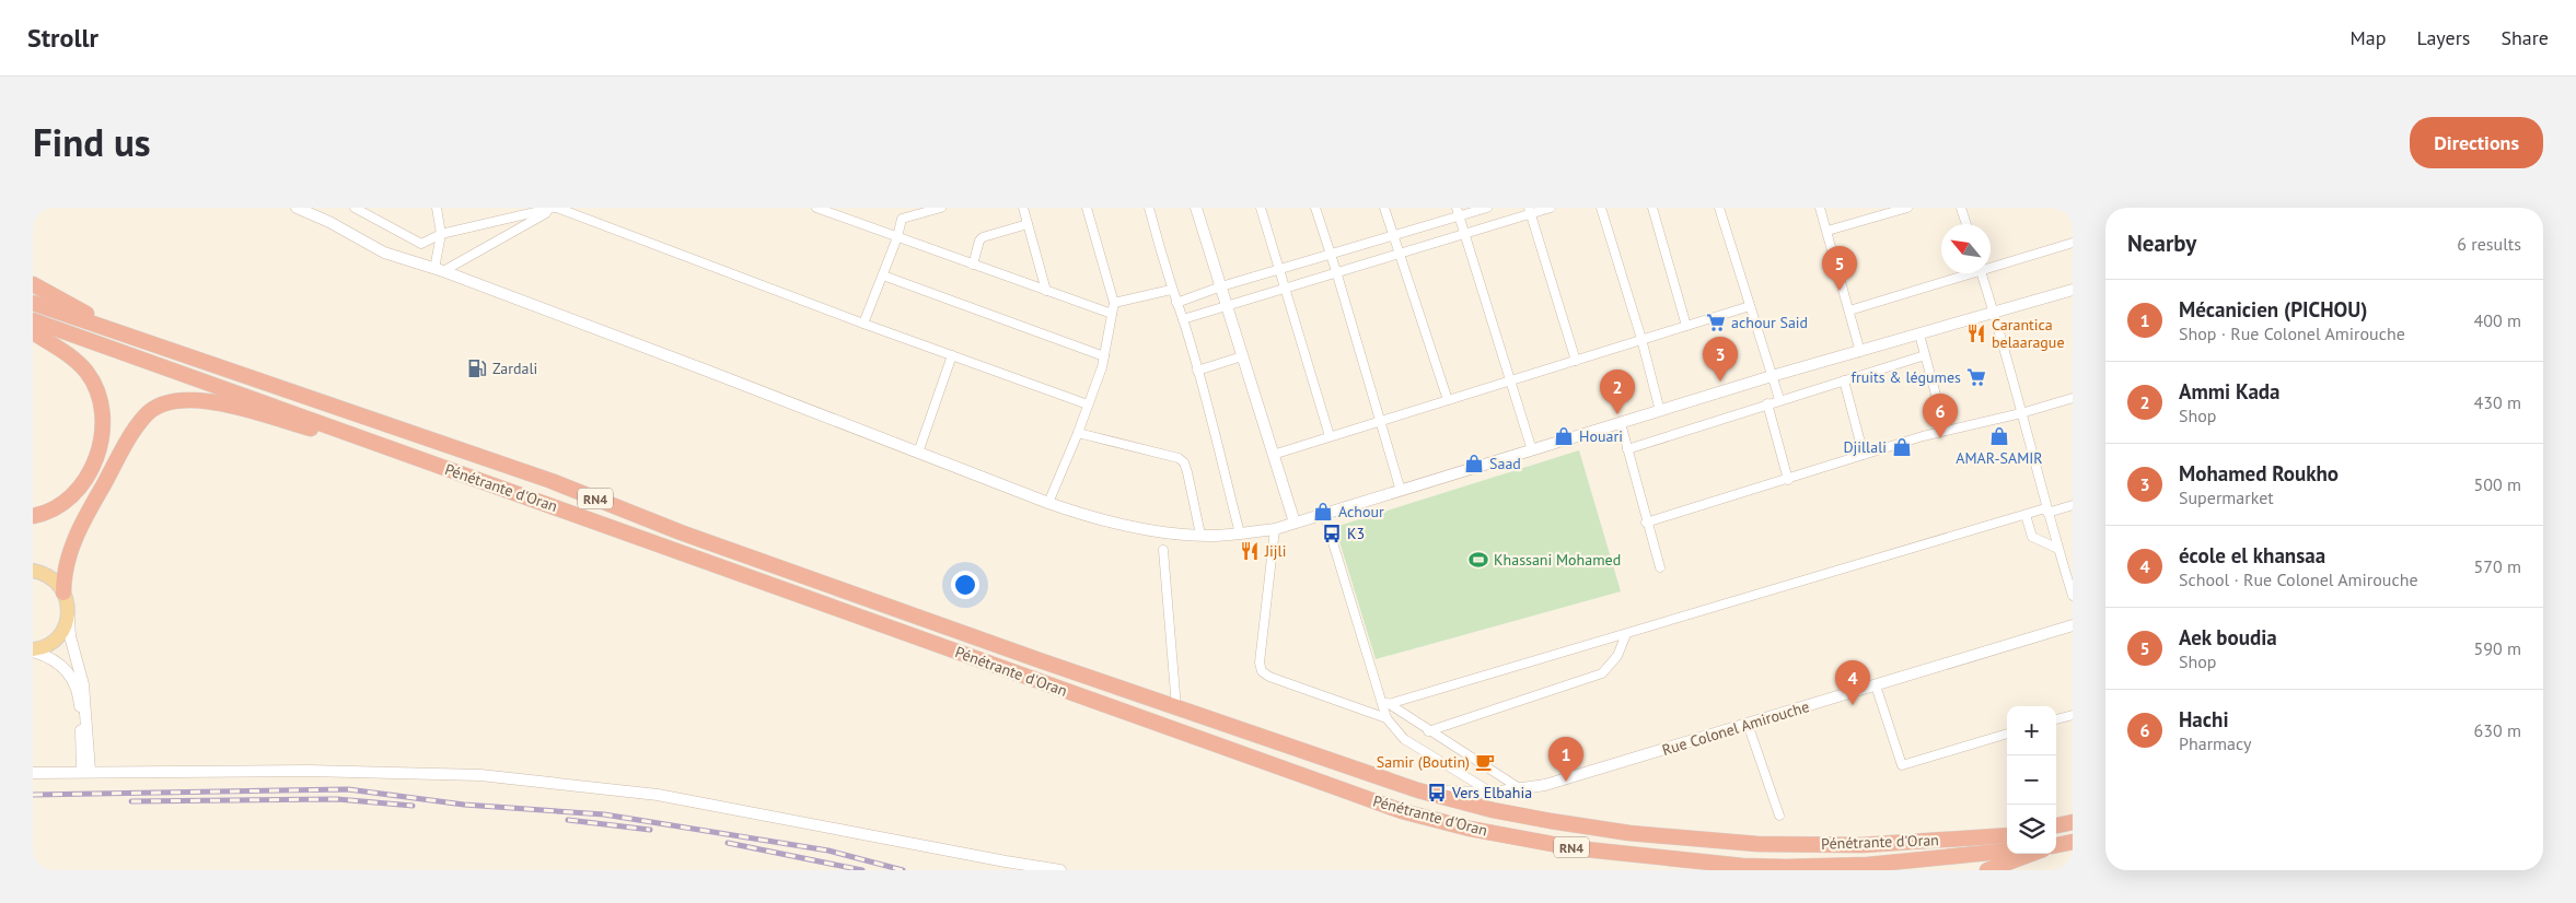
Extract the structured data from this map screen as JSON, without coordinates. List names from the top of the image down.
{
  "streets": {
    "highway": ["Pénétrante d'Oran", "RN4"],
    "street": ["Rue Colonel Amirouche"]
  },
  "crossings": [
    ["Pénétrante d'Oran", "Rue Colonel Amirouche"]
  ],
  "places": {
    "supermarket": ["achour Said", "fruits & légumes"],
    "restaurant": ["Carantica belaarague", "Jijli"],
    "fuel station": ["Zardali"],
    "shop": [
      "Houari",
      "AMAR-SAMIR",
      "Djillali",
      "Saad",
      "Achour"
    ],
    "bus stop": ["K3", "Vers Elbahia"],
    "sports": ["Khassani Mohamed"],
    "cafe": ["Samir (Boutin)"]
  },
  "north": "top left",
  "page": {
    "header": "Strollr",
    "nav": ["Map", "Layers", "Share"],
    "title": "Find us",
    "buttons": "Directions",
    "heading": ["Nearby", "6 results"],
    "pins": [
      "5",
      "3",
      "2",
      "6",
      "4",
      "1"
    ],
    "list": [
      {
        "mark": "1",
        "name": "Mécanicien (PICHOU)",
        "note": "Shop · Rue Colonel Amirouche",
        "value": "400 m"
      },
      {
        "mark": "2",
        "name": "Ammi Kada",
        "note": "Shop",
        "value": "430 m"
      },
      {
        "mark": "3",
        "name": "Mohamed Roukho",
        "note": "Supermarket",
        "value": "500 m"
      },
      {
        "mark": "4",
        "name": "école el khansaa",
        "note": "School · Rue Colonel Amirouche",
        "value": "570 m"
      },
      {
        "mark": "5",
        "name": "Aek boudia",
        "note": "Shop",
        "value": "590 m"
      },
      {
        "mark": "6",
        "name": "Hachi",
        "note": "Pharmacy",
        "value": "630 m"
      }
    ],
    "map_buttons": ["+", "−"]
  }
}
